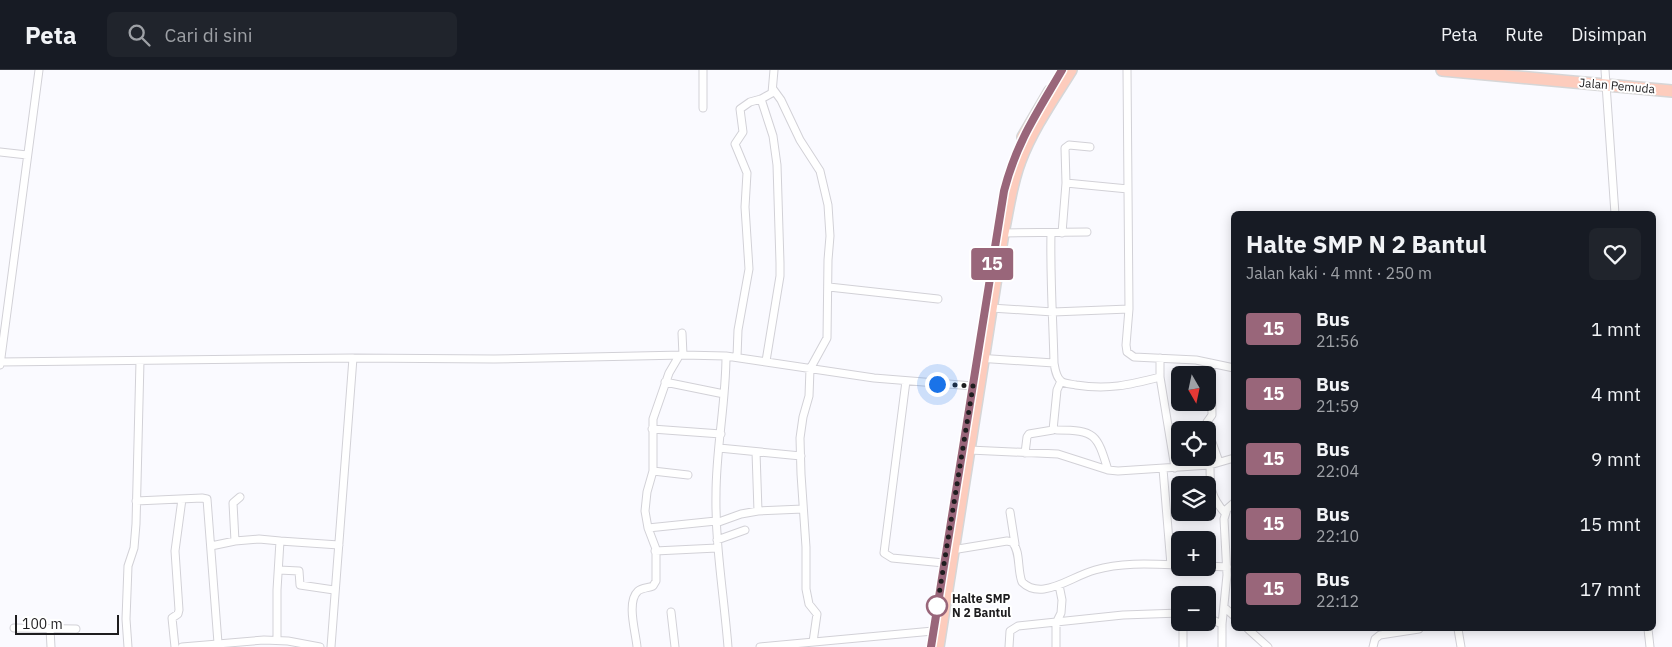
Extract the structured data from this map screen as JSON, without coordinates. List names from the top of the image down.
{
  "streets": {
    "main road": ["Jalan Pemuda"]
  },
  "places": ["Halte SMP N 2 Bantul"],
  "lines": ["bus line 15"],
  "scale_bar": "100 m",
  "north": "bottom",
  "page": {
    "header": "Peta",
    "search": "Cari di sini",
    "nav": ["Peta", "Rute", "Disimpan"],
    "on_map": "15",
    "heading": ["Halte SMP N 2 Bantul", "Jalan kaki · 4 mnt · 250 m"],
    "list": [
      {
        "mark": "15",
        "name": "Bus",
        "note": "21:56",
        "value": "1 mnt"
      },
      {
        "mark": "15",
        "name": "Bus",
        "note": "21:59",
        "value": "4 mnt"
      },
      {
        "mark": "15",
        "name": "Bus",
        "note": "22:04",
        "value": "9 mnt"
      },
      {
        "mark": "15",
        "name": "Bus",
        "note": "22:10",
        "value": "15 mnt"
      },
      {
        "mark": "15",
        "name": "Bus",
        "note": "22:12",
        "value": "17 mnt"
      }
    ],
    "map_buttons": ["+", "−"],
    "scale": "100 m"
  }
}
